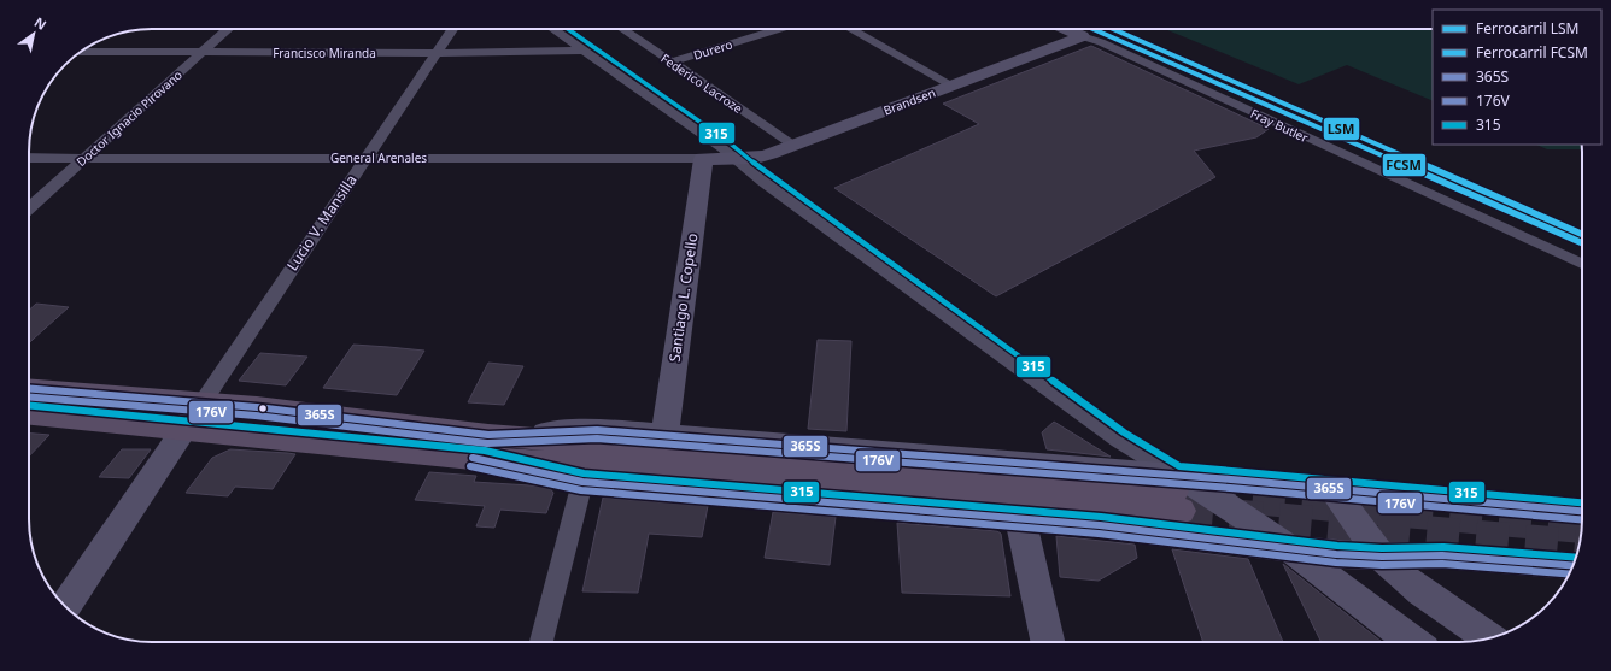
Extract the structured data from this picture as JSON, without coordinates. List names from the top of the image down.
{
  "streets": {
    "street": [
      "Durero",
      "Francisco Miranda",
      "Federico Lacroze",
      "Brandsen",
      "Doctor Ignacio Pirovano",
      "Fray Butler",
      "General Arenales",
      "Lucio V. Mansilla",
      "Santiago L. Copello"
    ]
  },
  "crossings": [
    ["Durero", "Federico Lacroze"],
    ["Francisco Miranda", "Doctor Ignacio Pirovano"],
    ["Francisco Miranda", "Lucio V. Mansilla"],
    ["Federico Lacroze", "Brandsen"],
    ["Brandsen", "Fray Butler"],
    ["Brandsen", "General Arenales"],
    ["Doctor Ignacio Pirovano", "General Arenales"],
    ["General Arenales", "Lucio V. Mansilla"],
    ["General Arenales", "Santiago L. Copello"]
  ],
  "lines": [
    "rail line LSM",
    "rail line FCSM",
    "transit line 315",
    "transit line 365S",
    "transit line 176V"
  ],
  "legend": [
    "Ferrocarril LSM",
    "Ferrocarril FCSM",
    "365S",
    "176V",
    "315"
  ],
  "north": "top right"
}
